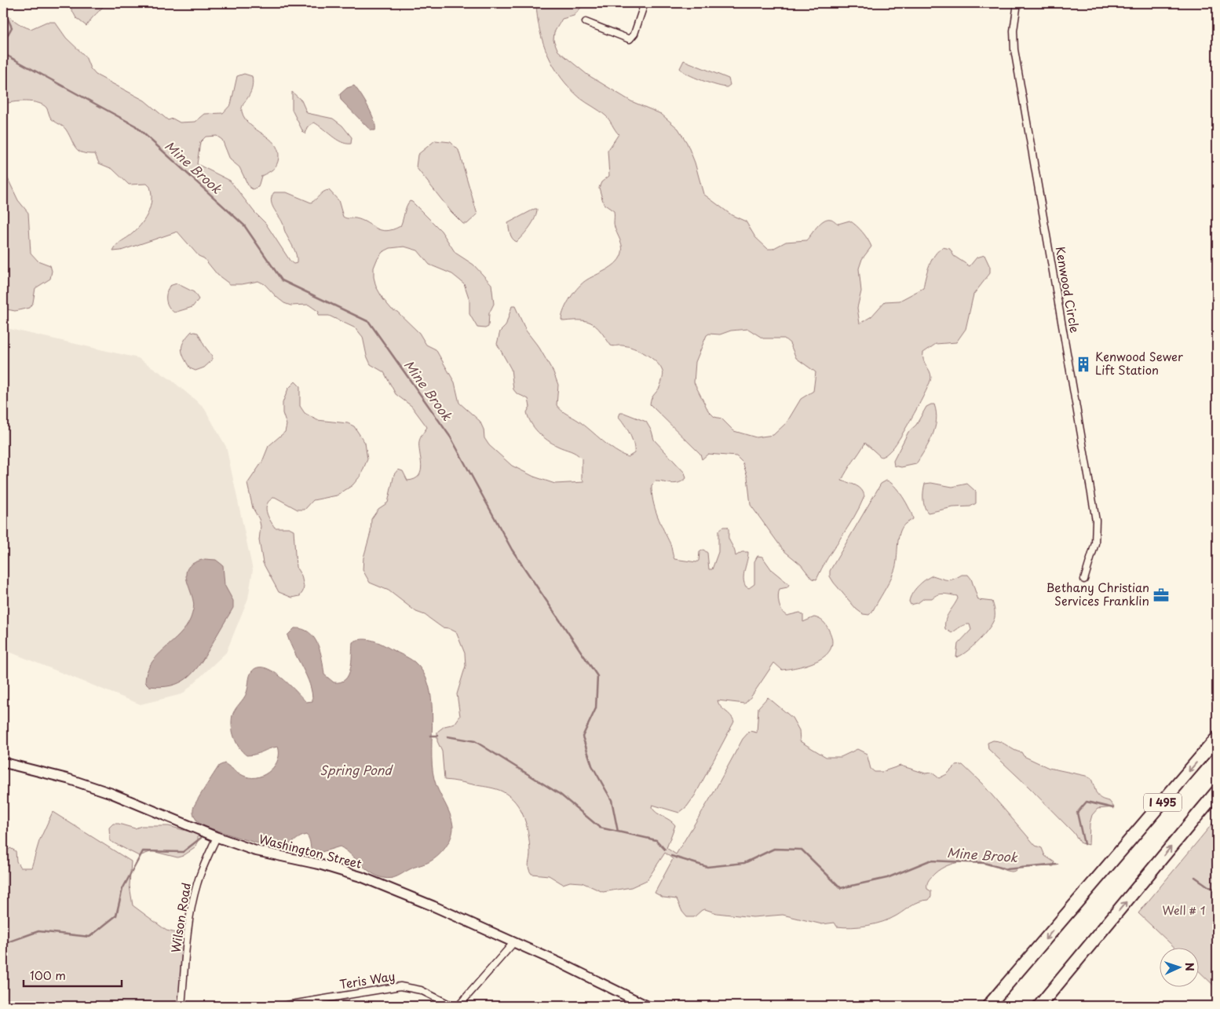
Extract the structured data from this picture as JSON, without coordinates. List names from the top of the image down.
{
  "streets": {
    "highway": ["I 495"],
    "main road": ["Washington Street"],
    "street": ["Kenwood Circle", "Wilson Road", "Teris Way"]
  },
  "crossings": [
    ["Washington Street", "Wilson Road"]
  ],
  "water": ["Mine Brook", "Spring Pond"],
  "parks": ["Well # 1"],
  "places": {
    "building": ["Kenwood Sewer Lift Station"],
    "office": ["Bethany Christian Services Franklin"]
  },
  "scale_bar": "100 m",
  "north": "right"
}
